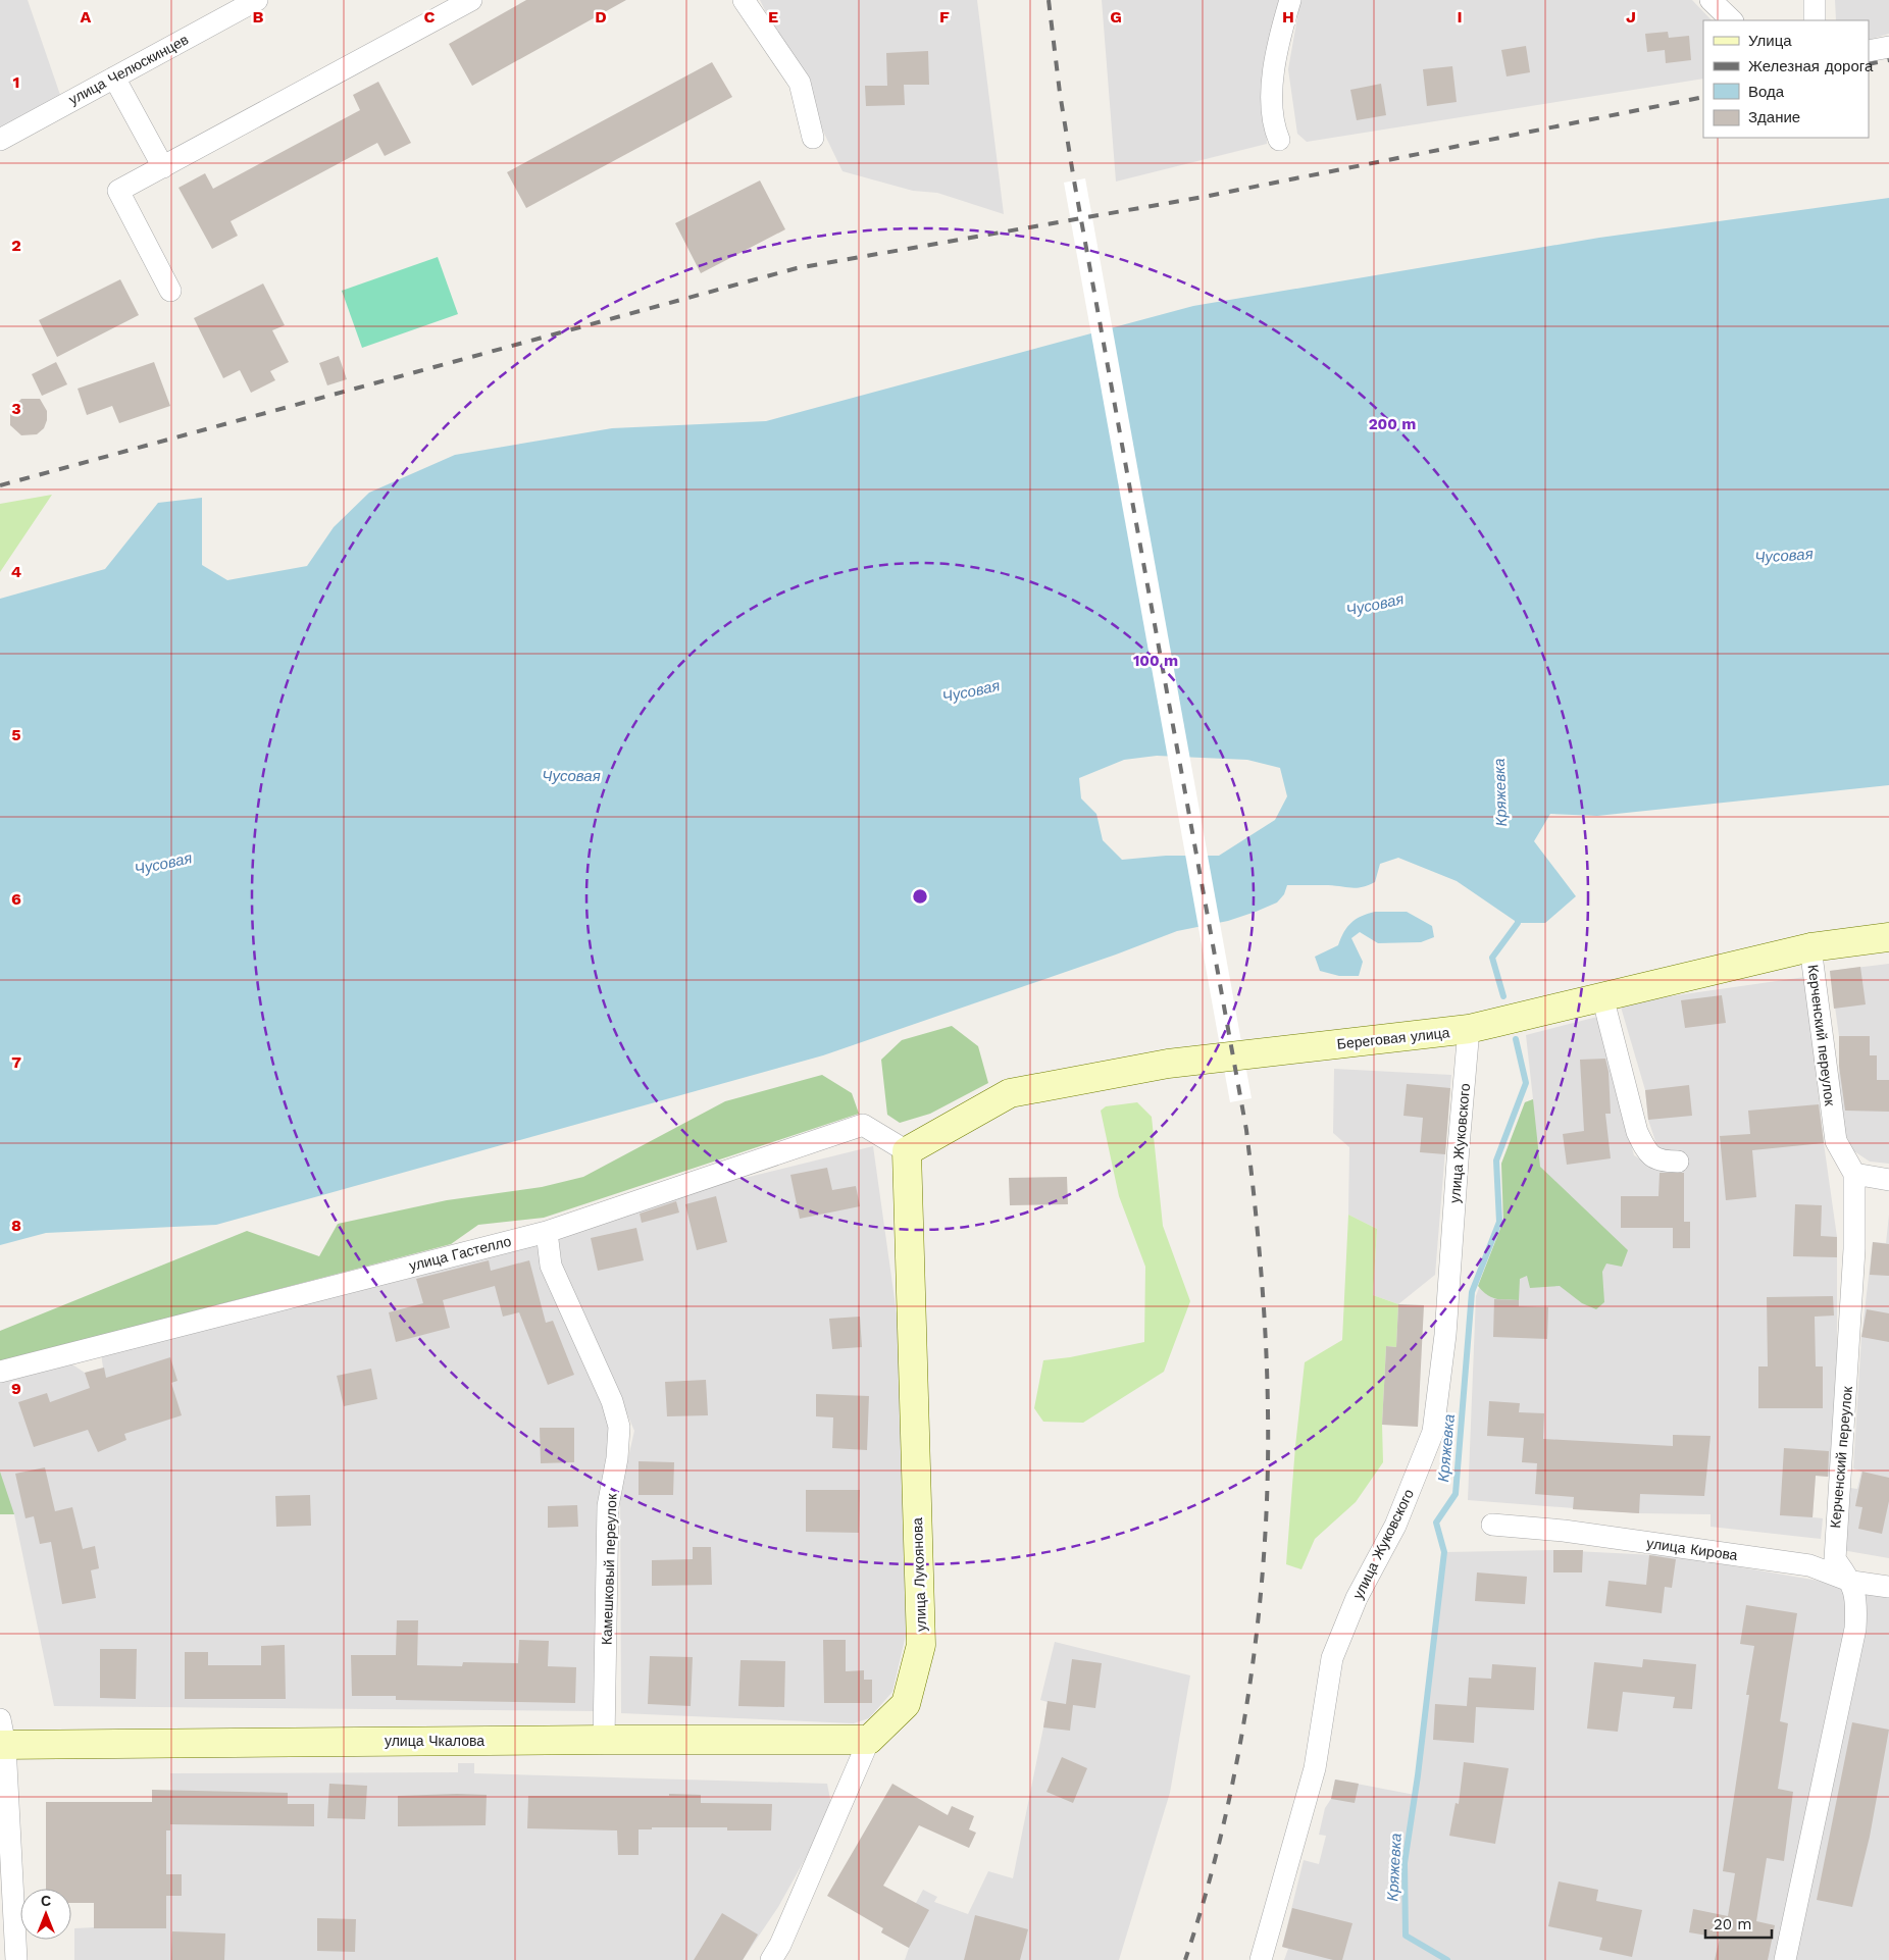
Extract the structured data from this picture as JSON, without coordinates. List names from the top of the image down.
{
  "streets": {
    "street": [
      "улица Челюскинцев",
      "Керченский переулок",
      "Береговая улица",
      "улица Жуковского",
      "улица Гастелло",
      "улица Кирова",
      "Камешковый переулок",
      "улица Лукоянова",
      "улица Чкалова"
    ]
  },
  "crossings": [
    ["Керченский переулок", "Береговая улица"],
    ["Керченский переулок", "улица Кирова"],
    ["Береговая улица", "улица Жуковского"],
    ["Береговая улица", "улица Гастелло"],
    ["Береговая улица", "улица Лукоянова"],
    ["улица Гастелло", "Камешковый переулок"],
    ["улица Гастелло", "улица Лукоянова"],
    ["Камешковый переулок", "улица Чкалова"],
    ["улица Лукоянова", "улица Чкалова"]
  ],
  "water": ["Чусовая", "Кряжевка"],
  "legend": [
    "Улица",
    "Железная дорога",
    "Вода",
    "Здание"
  ],
  "scale_bar": "20 m",
  "north": "top",
  "grid": {
    "columns": [
      "A",
      "B",
      "C",
      "D",
      "E",
      "F",
      "G",
      "H",
      "I",
      "J"
    ],
    "rows": [
      "1",
      "2",
      "3",
      "4",
      "5",
      "6",
      "7",
      "8",
      "9"
    ]
  },
  "rings": ["200 m", "100 m"]
}
